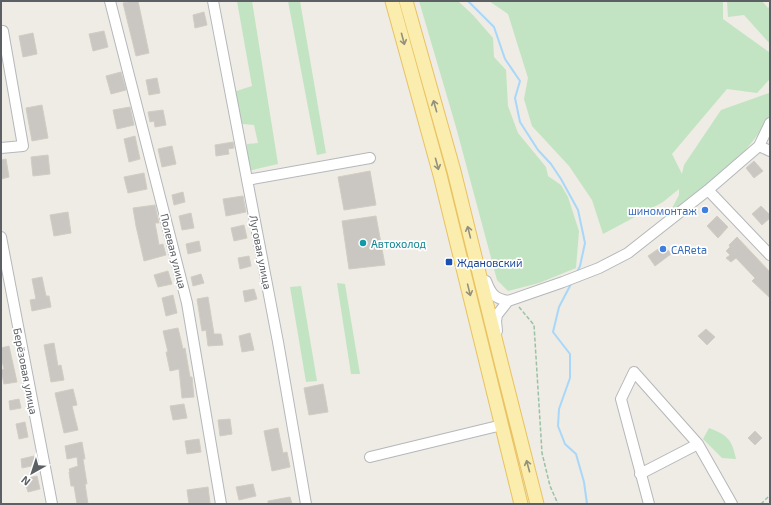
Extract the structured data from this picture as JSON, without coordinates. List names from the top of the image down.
{
  "streets": {
    "street": ["Полевая улица", "Луговая улица", "Берёзовая улица"]
  },
  "places": {
    "other": ["шиномонтаж", "Автохолод", "CAReta"],
    "transit": ["Ждановский"]
  },
  "north": "bottom left"
}
